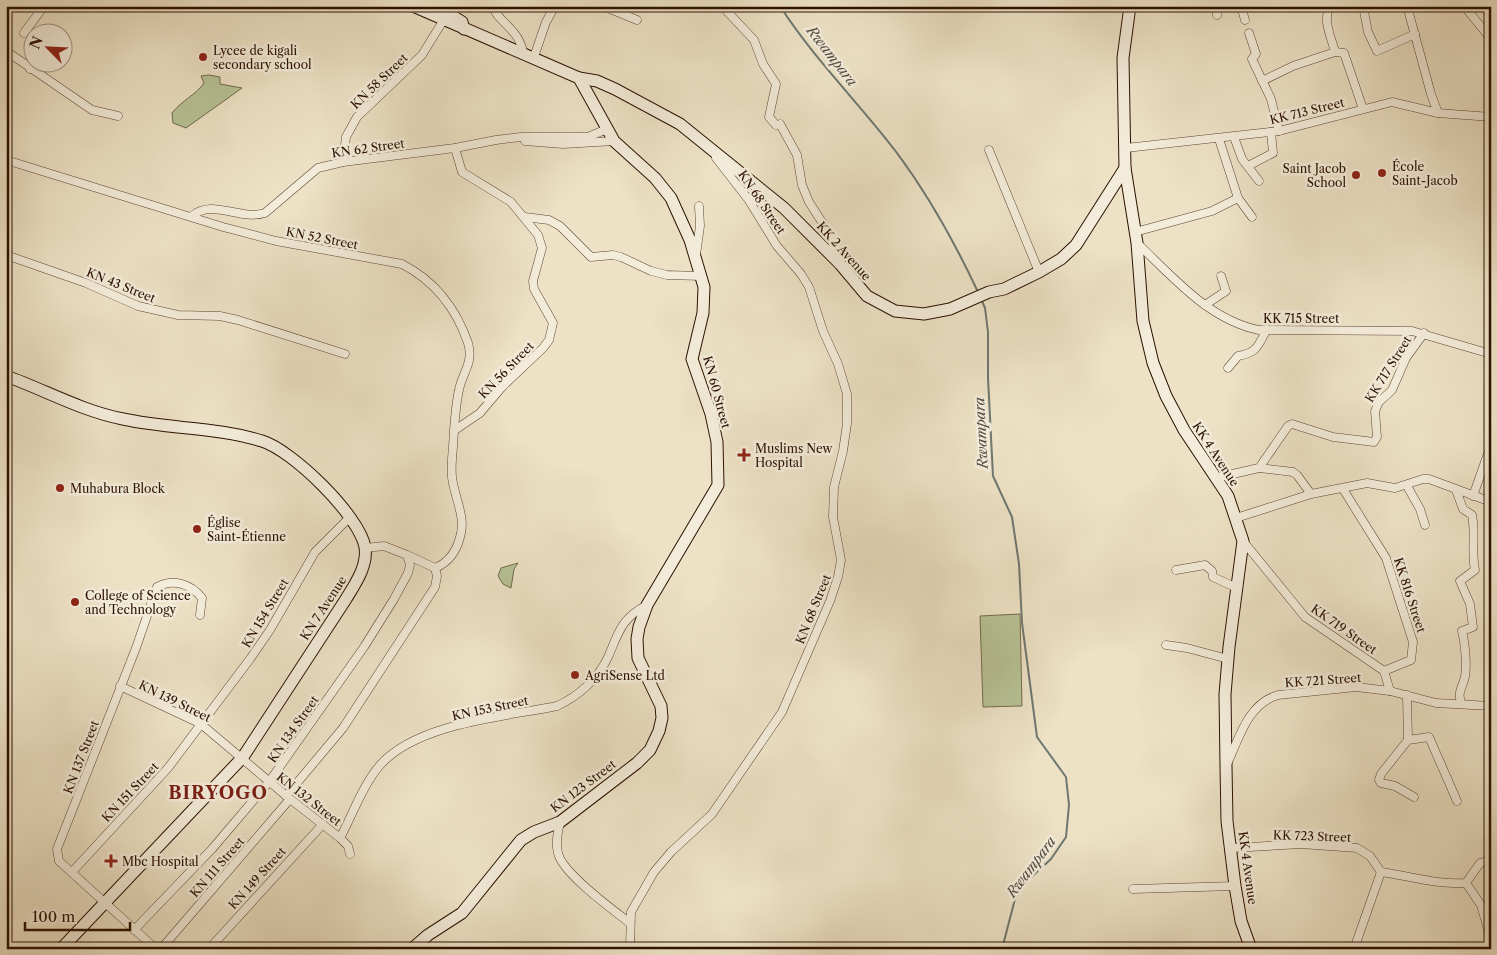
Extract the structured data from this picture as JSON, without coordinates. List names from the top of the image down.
{
  "streets": {
    "main road": [
      "KK 2 Avenue",
      "KN 60 Street",
      "KK 4 Avenue",
      "KN 7 Avenue",
      "KN 123 Street"
    ],
    "street": [
      "KN 58 Street",
      "KK 713 Street",
      "KN 62 Street",
      "KN 68 Street",
      "KN 52 Street",
      "KN 43 Street",
      "KK 715 Street",
      "KK 717 Street",
      "KN 56 Street",
      "KK 816 Street",
      "KN 154 Street",
      "KK 719 Street",
      "KK 721 Street",
      "KN 139 Street",
      "KN 153 Street",
      "KN 134 Street",
      "KN 137 Street",
      "KN 151 Street",
      "KN 132 Street",
      "KK 723 Street",
      "KN 111 Street",
      "KN 149 Street"
    ]
  },
  "crossings": [
    ["KN 58 Street", "KN 62 Street"],
    ["KN 58 Street", "KK 2 Avenue"],
    ["KK 713 Street", "KK 4 Avenue"],
    ["KN 62 Street", "KN 52 Street"],
    ["KN 62 Street", "KN 56 Street"],
    ["KN 62 Street", "KN 60 Street"],
    ["KN 68 Street", "KK 2 Avenue"],
    ["KN 52 Street", "KN 56 Street"],
    ["KN 52 Street", "KN 111 Street"],
    ["KK 2 Avenue", "KK 4 Avenue"],
    ["KK 715 Street", "KK 717 Street"],
    ["KK 715 Street", "KK 4 Avenue"],
    ["KN 60 Street", "KN 153 Street"],
    ["KN 60 Street", "KN 123 Street"],
    ["KK 4 Avenue", "KK 719 Street"],
    ["KK 4 Avenue", "KK 721 Street"],
    ["KK 4 Avenue", "KK 723 Street"],
    ["KK 816 Street", "KK 719 Street"],
    ["KN 7 Avenue", "KN 139 Street"],
    ["KN 7 Avenue", "KN 137 Street"],
    ["KN 7 Avenue", "KN 132 Street"],
    ["KN 154 Street", "KN 139 Street"],
    ["KN 154 Street", "KN 151 Street"],
    ["KK 719 Street", "KK 721 Street"],
    ["KN 139 Street", "KN 137 Street"],
    ["KN 139 Street", "KN 151 Street"],
    ["KN 139 Street", "KN 132 Street"],
    ["KN 153 Street", "KN 132 Street"],
    ["KN 134 Street", "KN 137 Street"],
    ["KN 134 Street", "KN 132 Street"],
    ["KN 137 Street", "KN 151 Street"],
    ["KN 132 Street", "KN 111 Street"],
    ["KN 132 Street", "KN 149 Street"]
  ],
  "districts": ["BIRYOGO"],
  "water": ["Rwampara"],
  "places": {
    "other": [
      "Lycee de kigali secondary school",
      "École Saint-Jacob",
      "Saint Jacob School",
      "Muhabura Block",
      "Église Saint-Étienne",
      "College of Science and Technology",
      "AgriSense Ltd"
    ],
    "health": ["Muslims New Hospital", "Mbc Hospital"]
  },
  "scale_bar": "100 m",
  "north": "top left"
}
